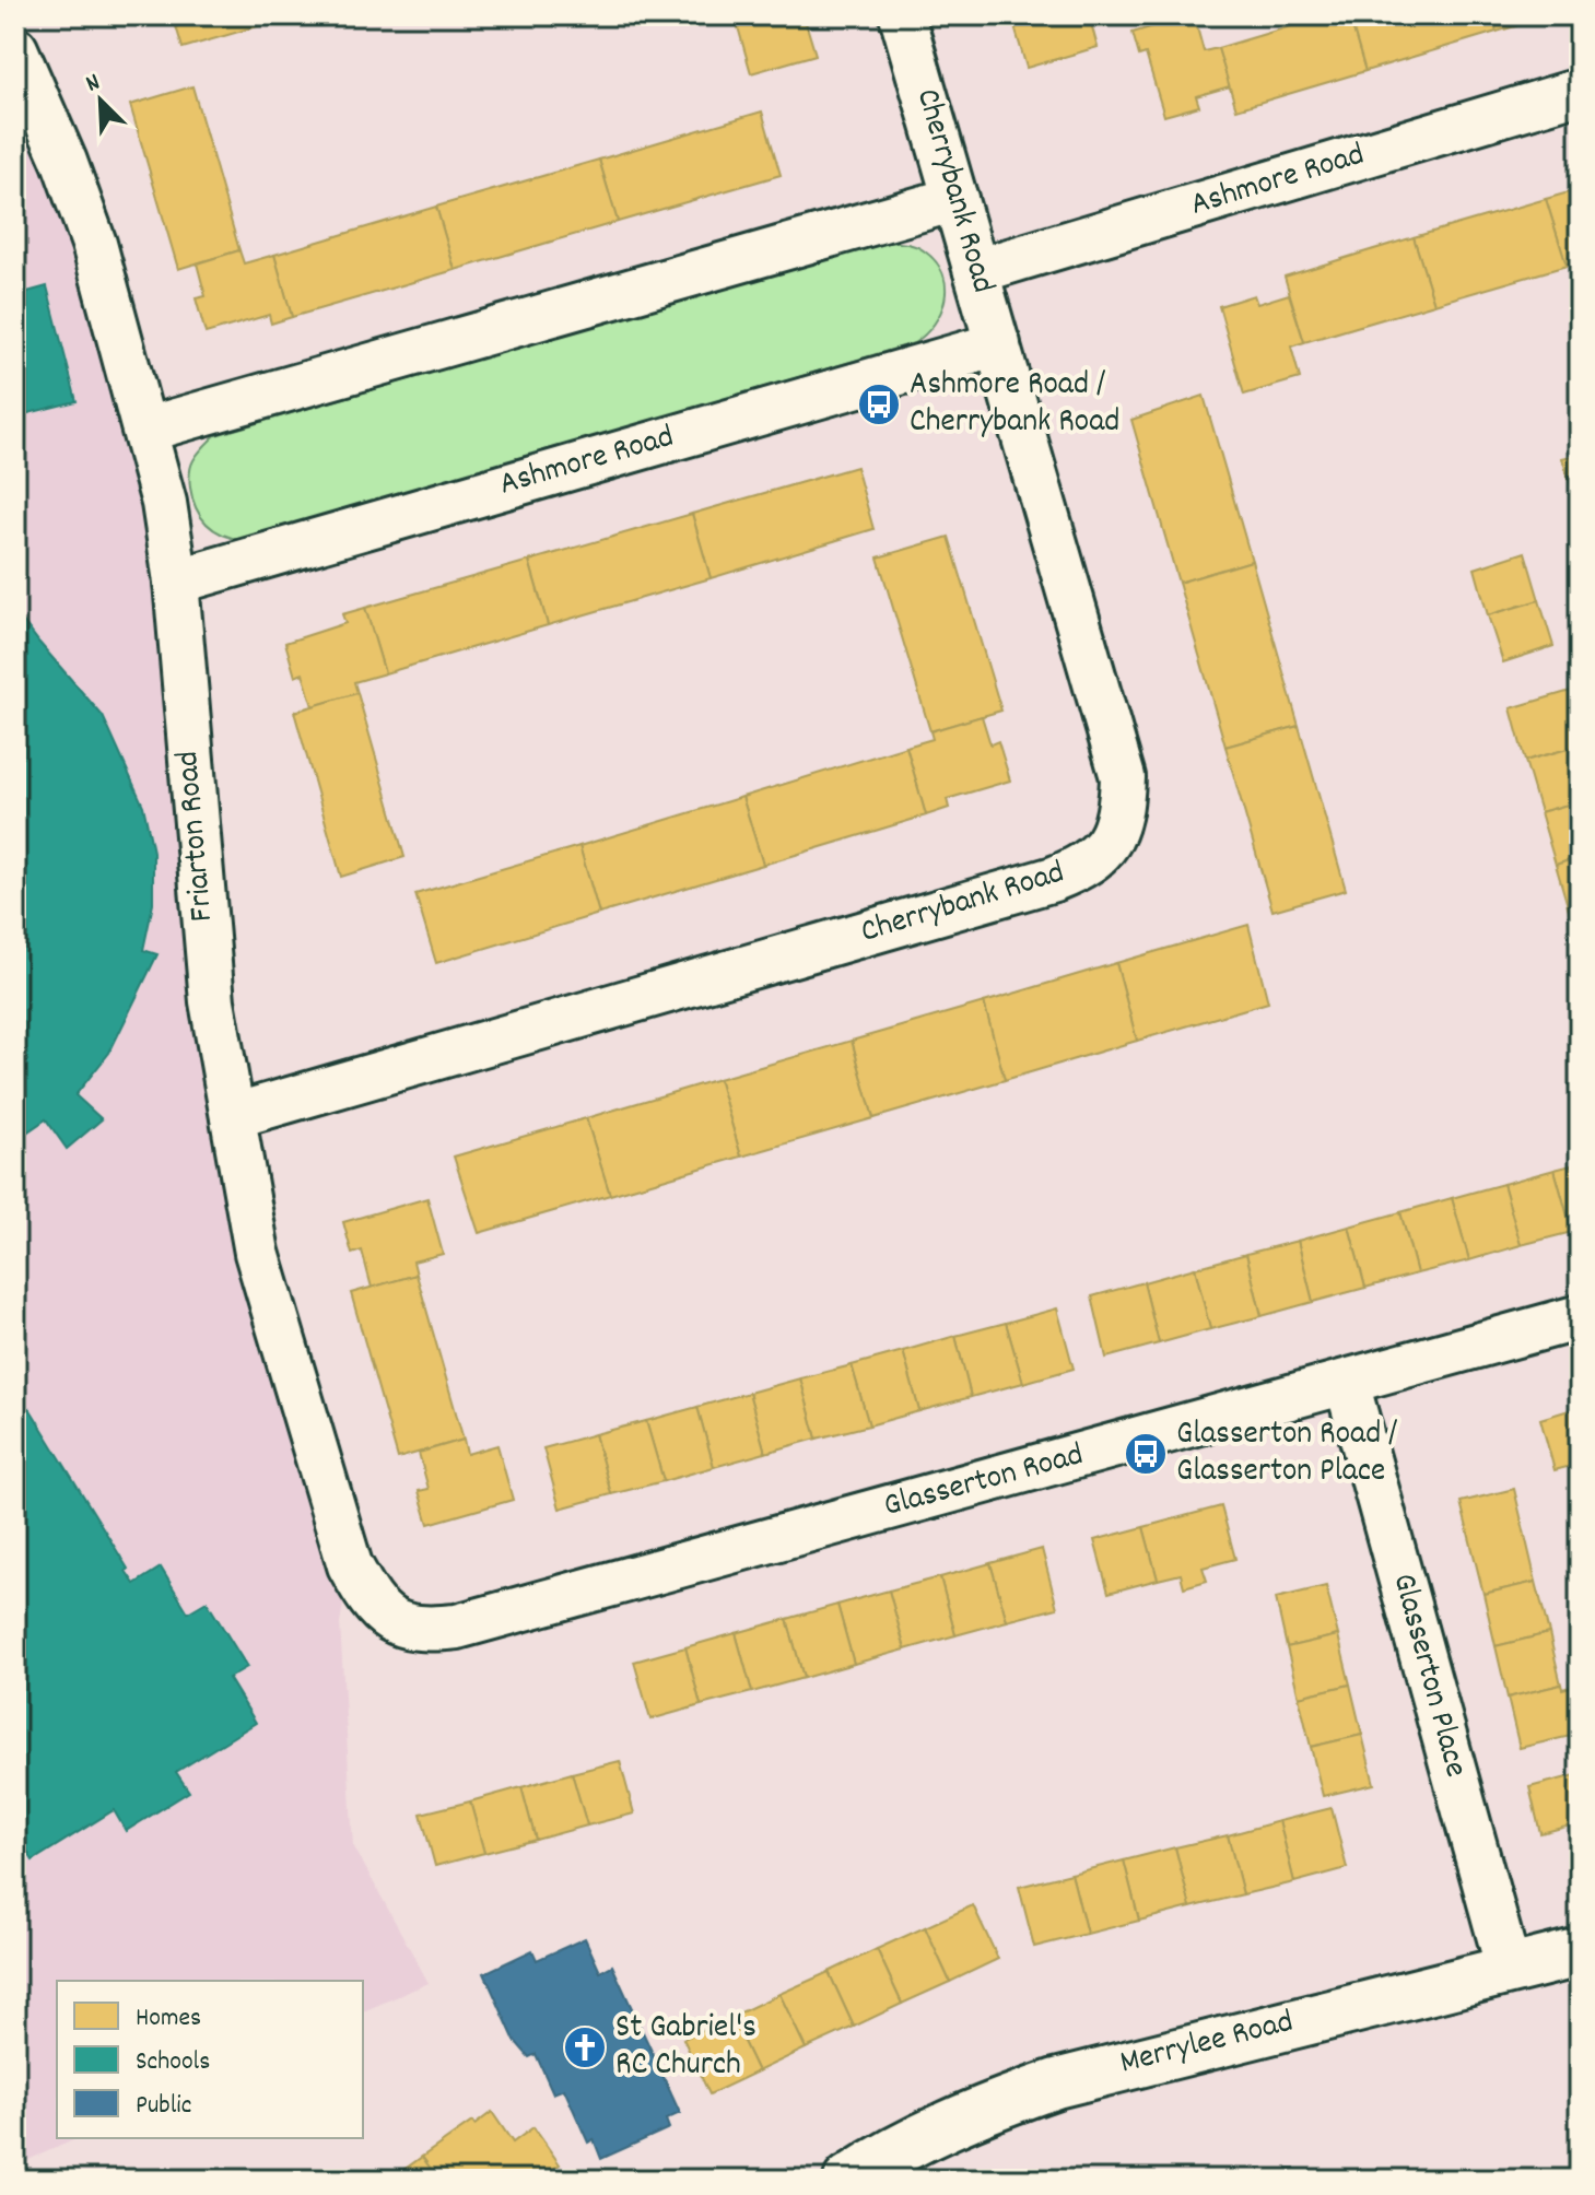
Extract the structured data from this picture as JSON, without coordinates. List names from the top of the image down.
{
  "streets": {
    "main road": ["Merrylee Road"],
    "street": [
      "Ashmore Road",
      "Cherrybank Road",
      "Friarton Road",
      "Glasserton Road",
      "Glasserton Place"
    ]
  },
  "crossings": [
    ["Ashmore Road", "Cherrybank Road"],
    ["Ashmore Road", "Friarton Road"],
    ["Cherrybank Road", "Friarton Road"],
    ["Friarton Road", "Glasserton Road"],
    ["Glasserton Road", "Glasserton Place"],
    ["Glasserton Place", "Merrylee Road"]
  ],
  "places": {
    "bus stop": ["Ashmore Road / Cherrybank Road", "Glasserton Road / Glasserton Place"],
    "church": ["St Gabriel's RC Church"]
  },
  "legend": ["Homes", "Schools", "Public"],
  "north": "top left"
}
